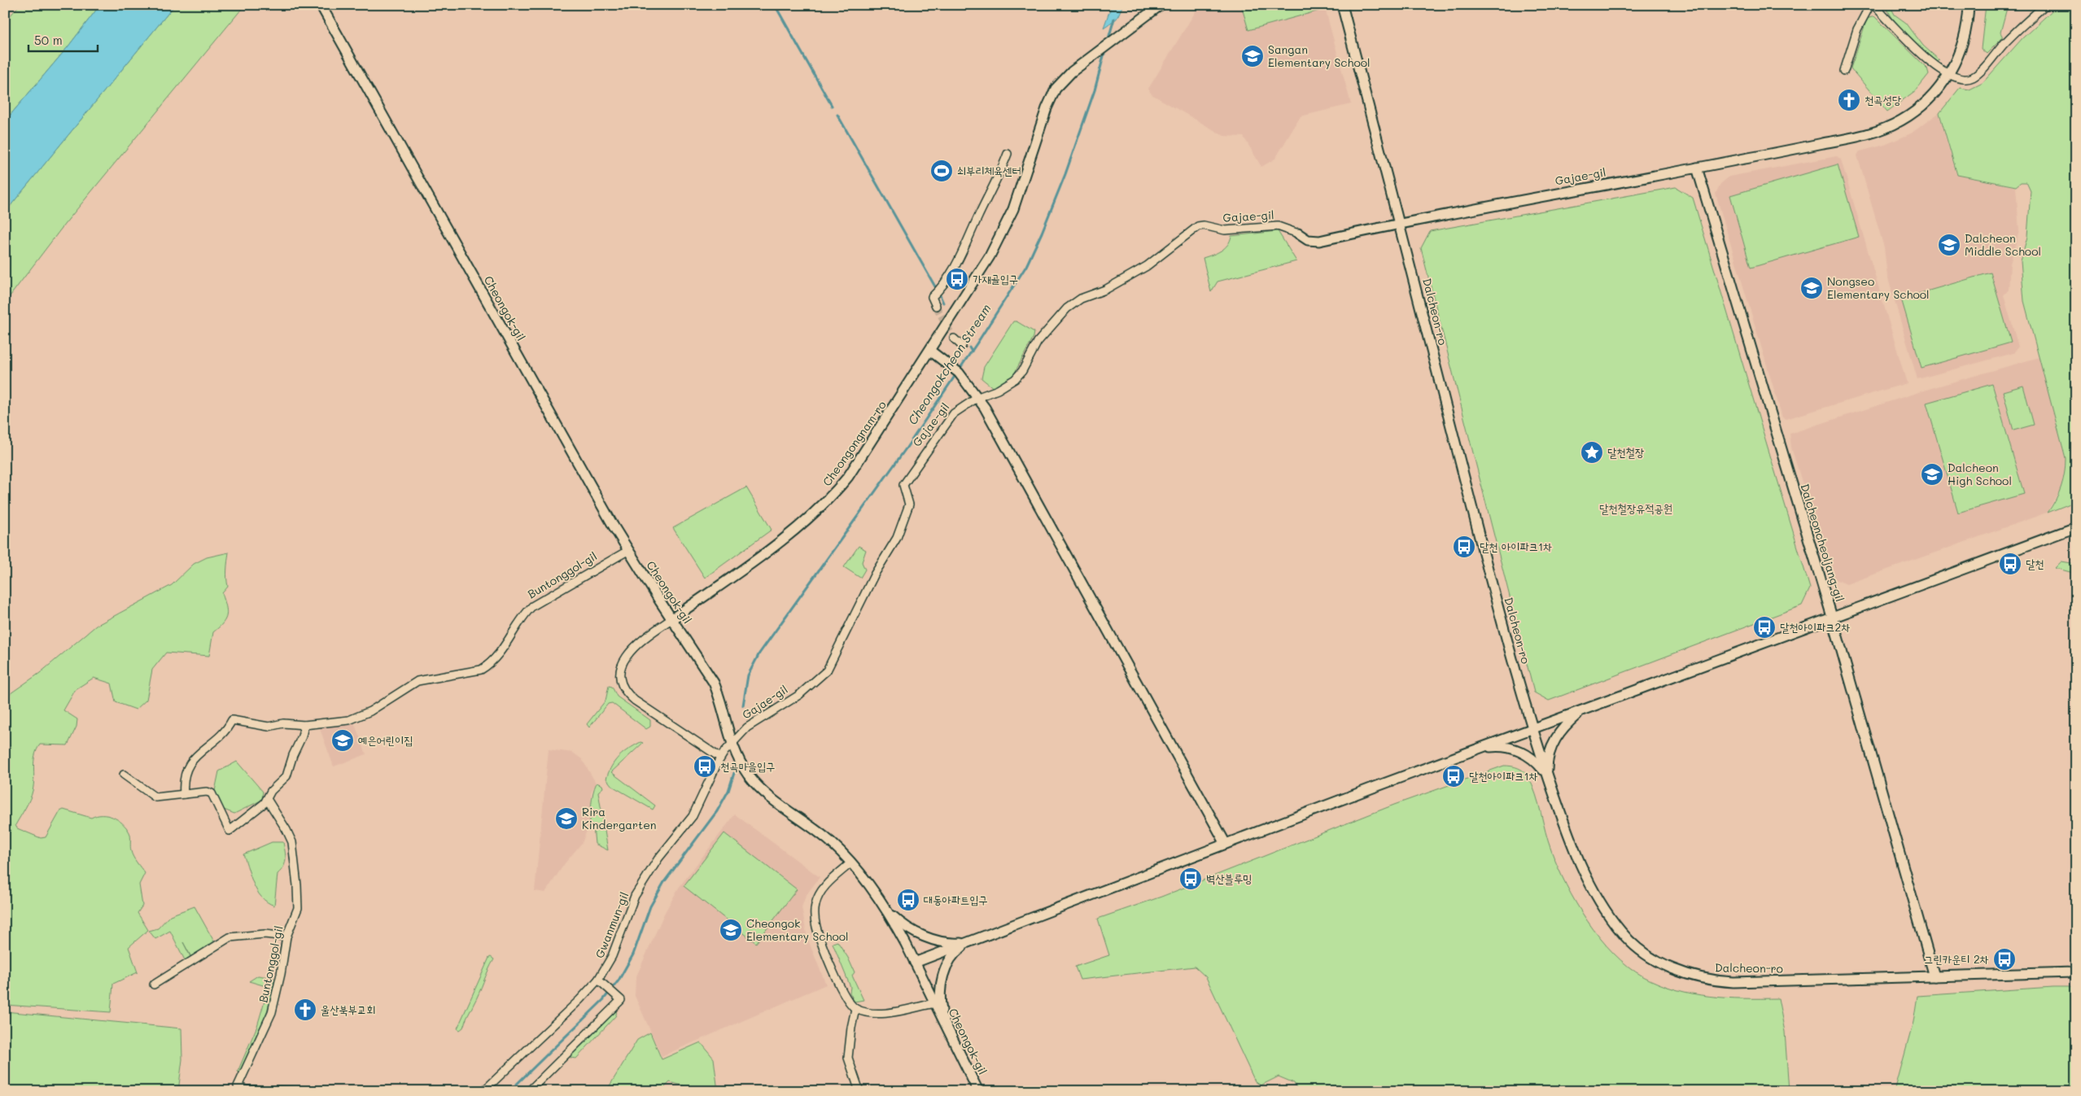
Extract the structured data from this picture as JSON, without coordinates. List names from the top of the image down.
{
  "streets": {
    "street": [
      "Gajae-gil",
      "Cheongok-gil",
      "Dalcheon-ro",
      "Cheongongnam-ro",
      "Dalcheoncheoljang-gil",
      "Buntonggol-gil",
      "Gwanmun-gil"
    ]
  },
  "crossings": [
    ["Gajae-gil", "Cheongok-gil"],
    ["Gajae-gil", "Dalcheon-ro"],
    ["Gajae-gil", "Dalcheoncheoljang-gil"],
    ["Gajae-gil", "Gwanmun-gil"],
    ["Cheongok-gil", "Cheongongnam-ro"],
    ["Cheongok-gil", "Buntonggol-gil"],
    ["Cheongok-gil", "Gwanmun-gil"],
    ["Dalcheon-ro", "Dalcheoncheoljang-gil"],
    ["Cheongongnam-ro", "Gwanmun-gil"]
  ],
  "water": ["Cheongokcheon Stream"],
  "parks": ["달천철장유적공원"],
  "places": {
    "school or university": [
      "Sangan Elementary School",
      "Dalcheon Middle School",
      "Nongseo Elementary School",
      "Dalcheon High School",
      "예은어린이집",
      "Rira Kindergarten",
      "Cheongok Elementary School"
    ],
    "church": ["천곡성당", "울산북부교회"],
    "sports": ["쇠부리체육센터"],
    "bus stop": [
      "가재골입구",
      "달천 아이파크1차",
      "달천",
      "달천아이파크2차",
      "천곡마을입구",
      "달천아이파크1차",
      "벽산블루밍",
      "대동아파트입구",
      "그린카운티 2차"
    ],
    "place": ["달천철장"]
  },
  "scale_bar": "50 m"
}
